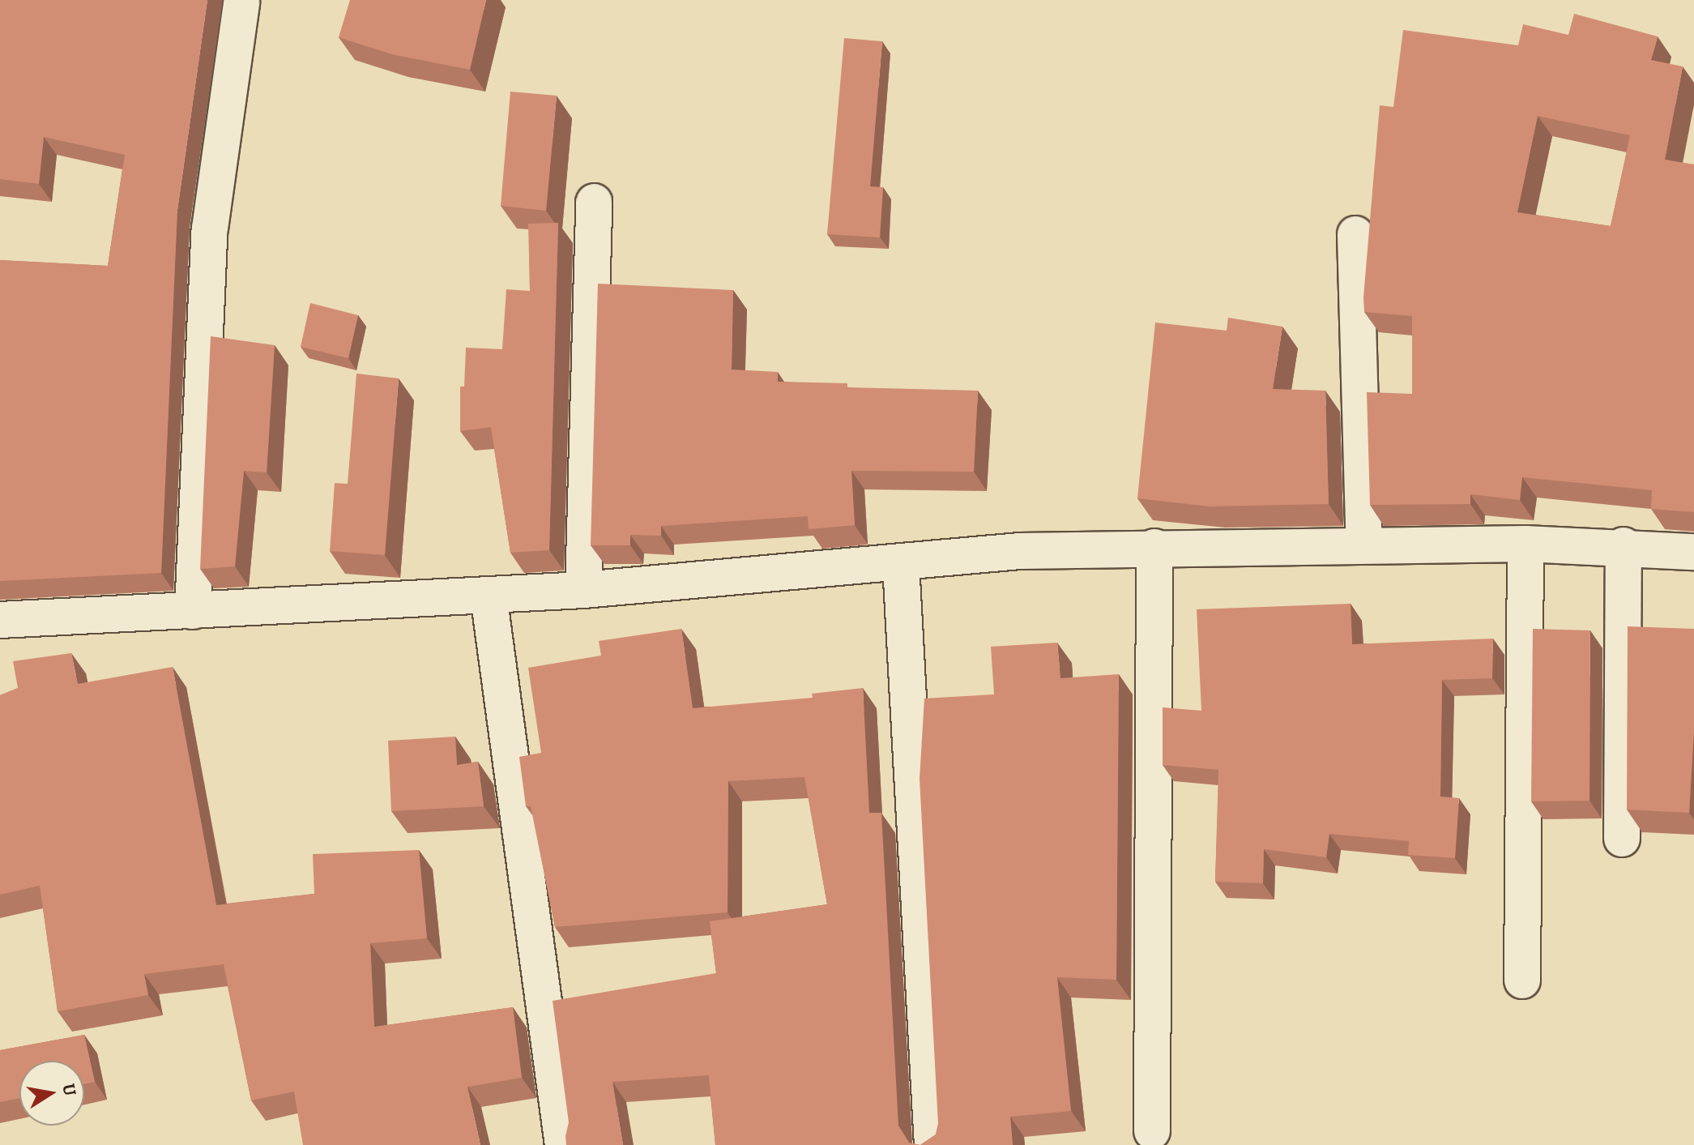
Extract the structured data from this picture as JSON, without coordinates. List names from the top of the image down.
{
  "north": "right"
}
